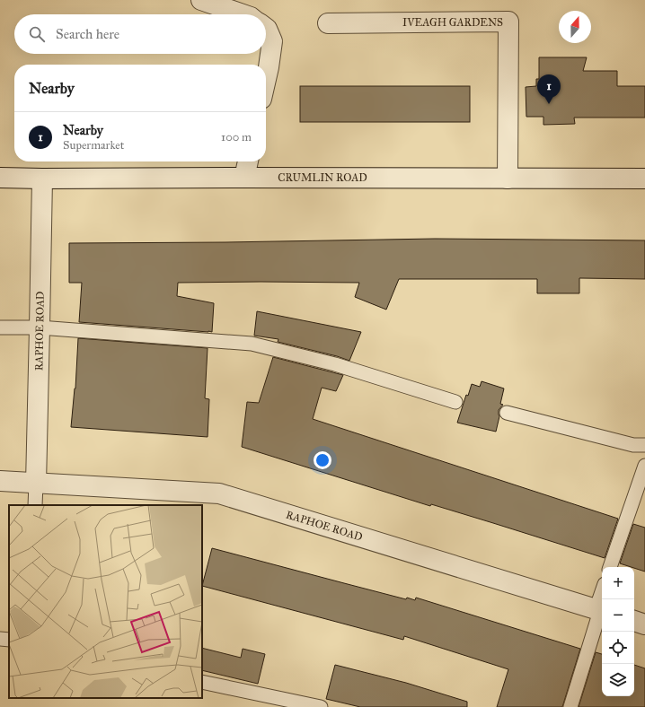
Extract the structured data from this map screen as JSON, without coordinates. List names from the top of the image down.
{
  "streets": {
    "street": ["IVEAGH GARDENS", "CRUMLIN ROAD", "RAPHOE ROAD"]
  },
  "crossings": [
    ["IVEAGH GARDENS", "CRUMLIN ROAD"],
    ["CRUMLIN ROAD", "RAPHOE ROAD"]
  ],
  "north": "top",
  "page": {
    "search": "Search here",
    "heading": "Nearby",
    "pins": "1",
    "list": [
      {
        "mark": "1",
        "name": "Nearby",
        "note": "Supermarket",
        "value": "100 m"
      }
    ],
    "map_buttons": ["+", "−"]
  }
}
